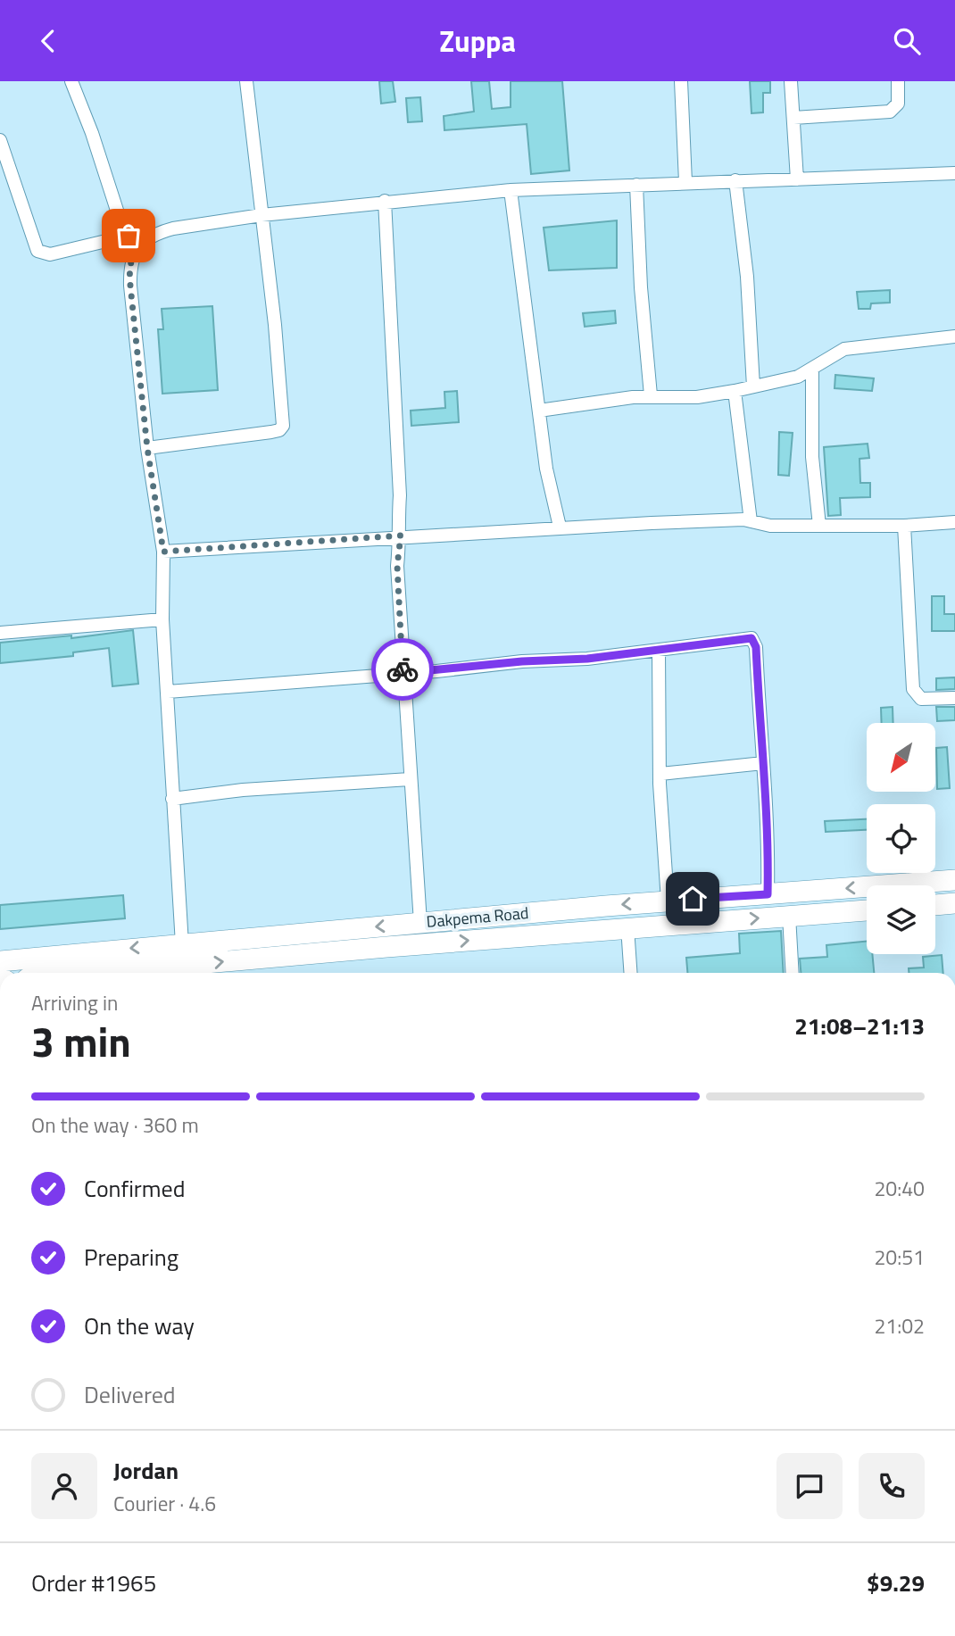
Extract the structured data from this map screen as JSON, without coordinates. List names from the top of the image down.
{
  "streets": {
    "highway": ["Dakpema Road"]
  },
  "north": "bottom left",
  "page": {
    "header": "Zuppa",
    "heading": ["3 min", "Arriving in", "21:08–21:13"],
    "panel": [
      "Jordan",
      "Courier · 4.6",
      "Order #1965",
      "$9.29"
    ],
    "bar": "On the way · 360 m",
    "list": [
      ["Confirmed", "20:40"],
      ["Preparing", "20:51"],
      ["On the way", "21:02"],
      "Delivered"
    ]
  }
}
